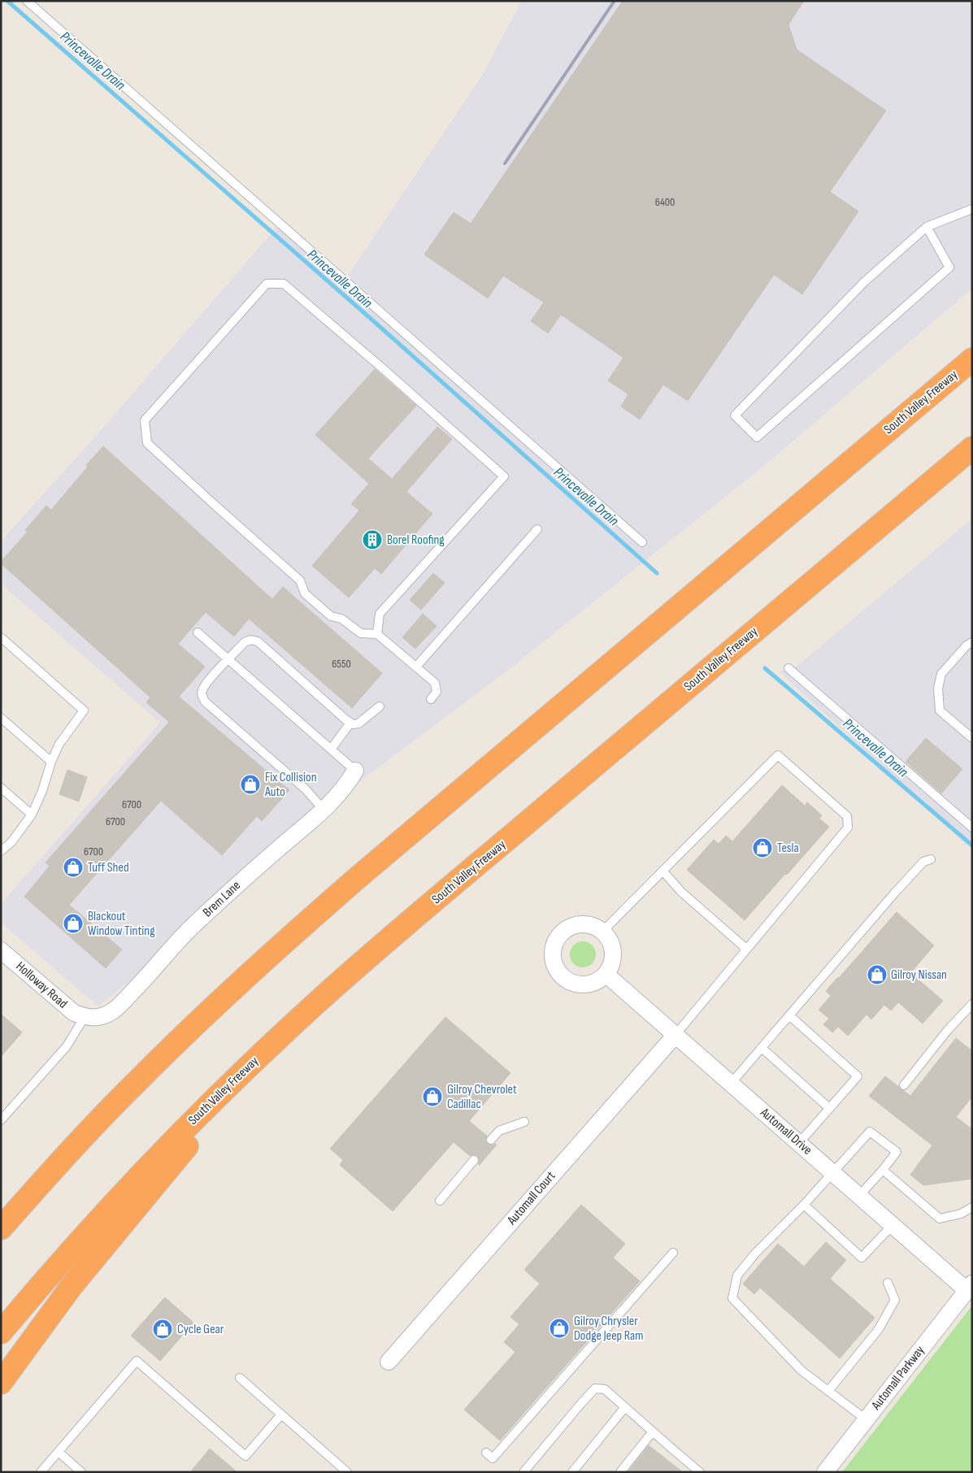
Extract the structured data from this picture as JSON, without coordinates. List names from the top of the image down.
{
  "streets": {
    "highway": ["South Valley Freeway"],
    "street": [
      "Brem Lane",
      "Holloway Road",
      "Automall Drive",
      "Automall Court",
      "Automall Parkway"
    ]
  },
  "crossings": [
    ["Brem Lane", "Holloway Road"],
    ["Automall Drive", "Automall Court"],
    ["Automall Drive", "Automall Parkway"]
  ],
  "water": ["Princevalle Drain"],
  "places": {
    "building": ["Borel Roofing"],
    "shop": [
      "Fix Collision Auto",
      "Tesla",
      "Tuff Shed",
      "Blackout Window Tinting",
      "Gilroy Nissan",
      "Gilroy Chevrolet Cadillac",
      "Gilroy Chrysler Dodge Jeep Ram",
      "Cycle Gear"
    ]
  },
  "house_numbers": [
    "6400",
    "6550",
    "6700",
    "6700",
    "6700"
  ]
}
